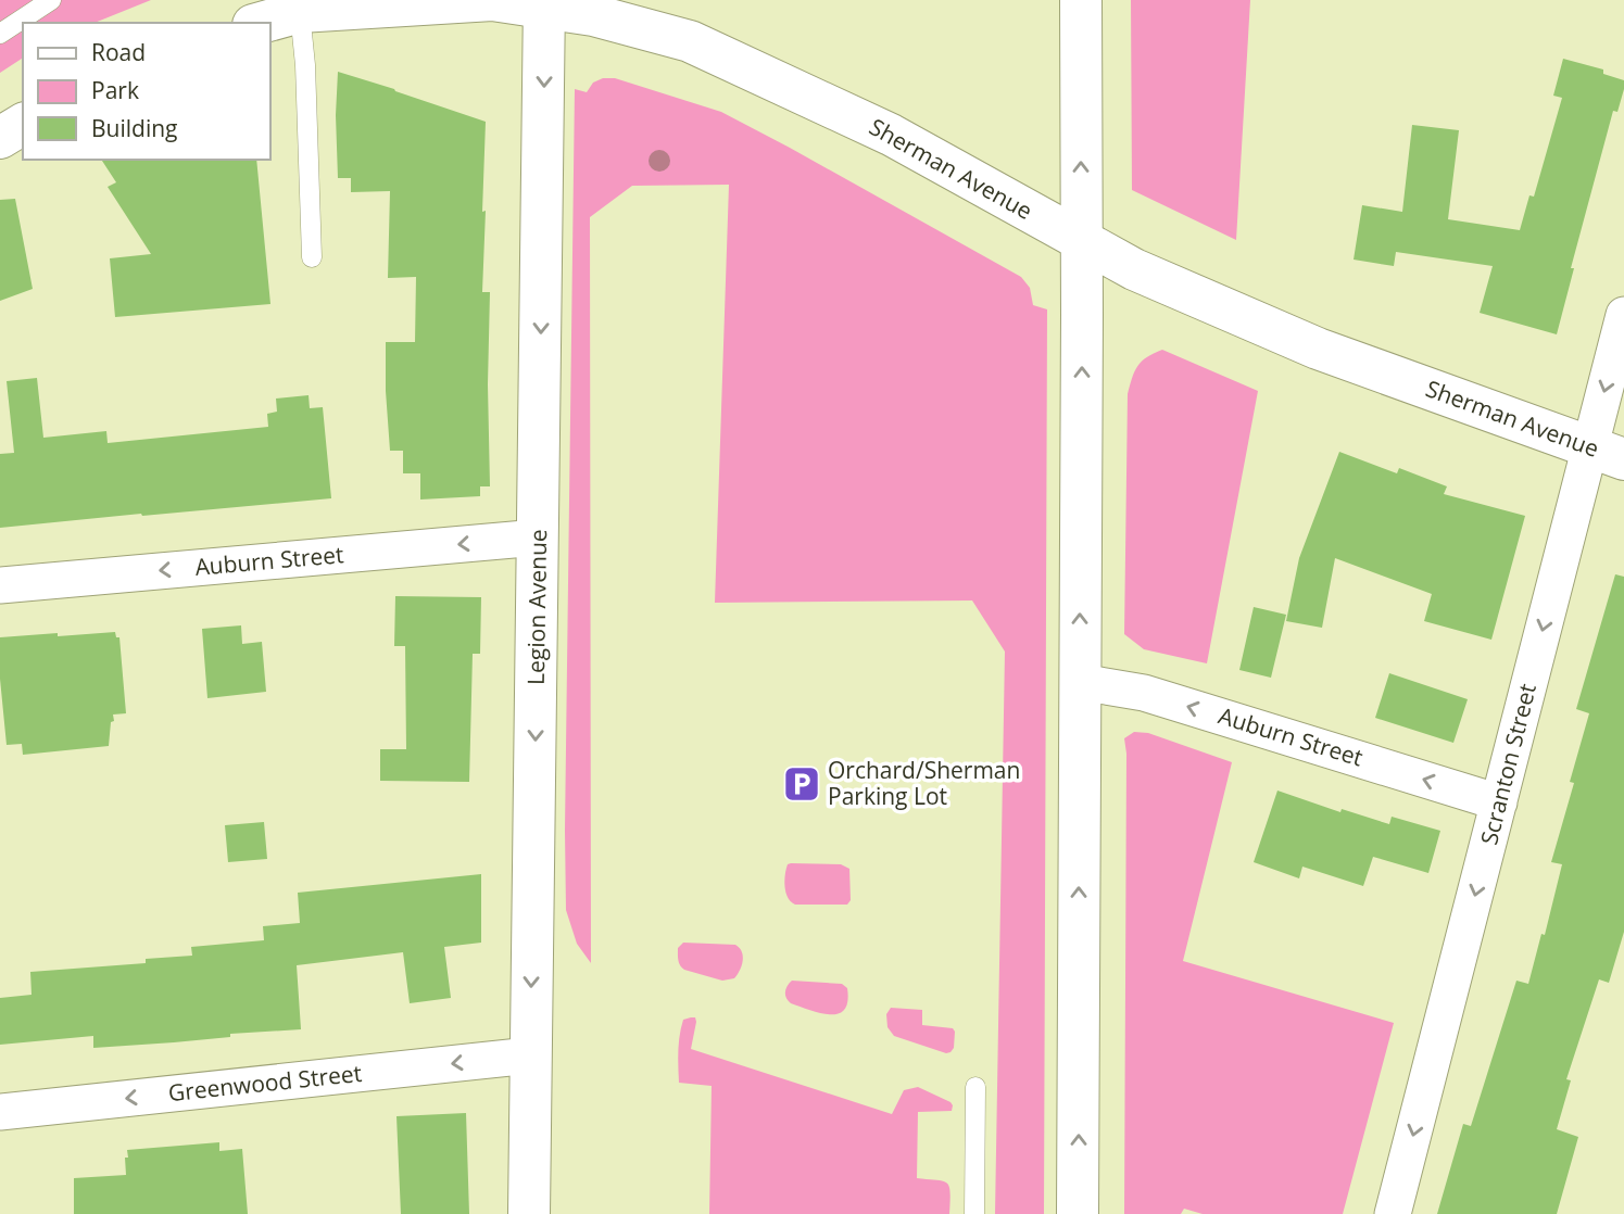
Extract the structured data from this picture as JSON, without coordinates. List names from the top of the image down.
{
  "streets": {
    "main road": ["Sherman Avenue", "Legion Avenue"],
    "street": ["Auburn Street", "Scranton Street", "Greenwood Street"]
  },
  "crossings": [
    ["Sherman Avenue", "Legion Avenue"],
    ["Sherman Avenue", "Scranton Street"],
    ["Auburn Street", "Legion Avenue"],
    ["Auburn Street", "Scranton Street"],
    ["Legion Avenue", "Greenwood Street"]
  ],
  "one_way": [
    "Auburn Street",
    "Legion Avenue",
    "Scranton Street",
    "Greenwood Street"
  ],
  "places": {
    "parking": ["Orchard/Sherman Parking Lot"]
  },
  "legend": ["Road", "Park", "Building"]
}
